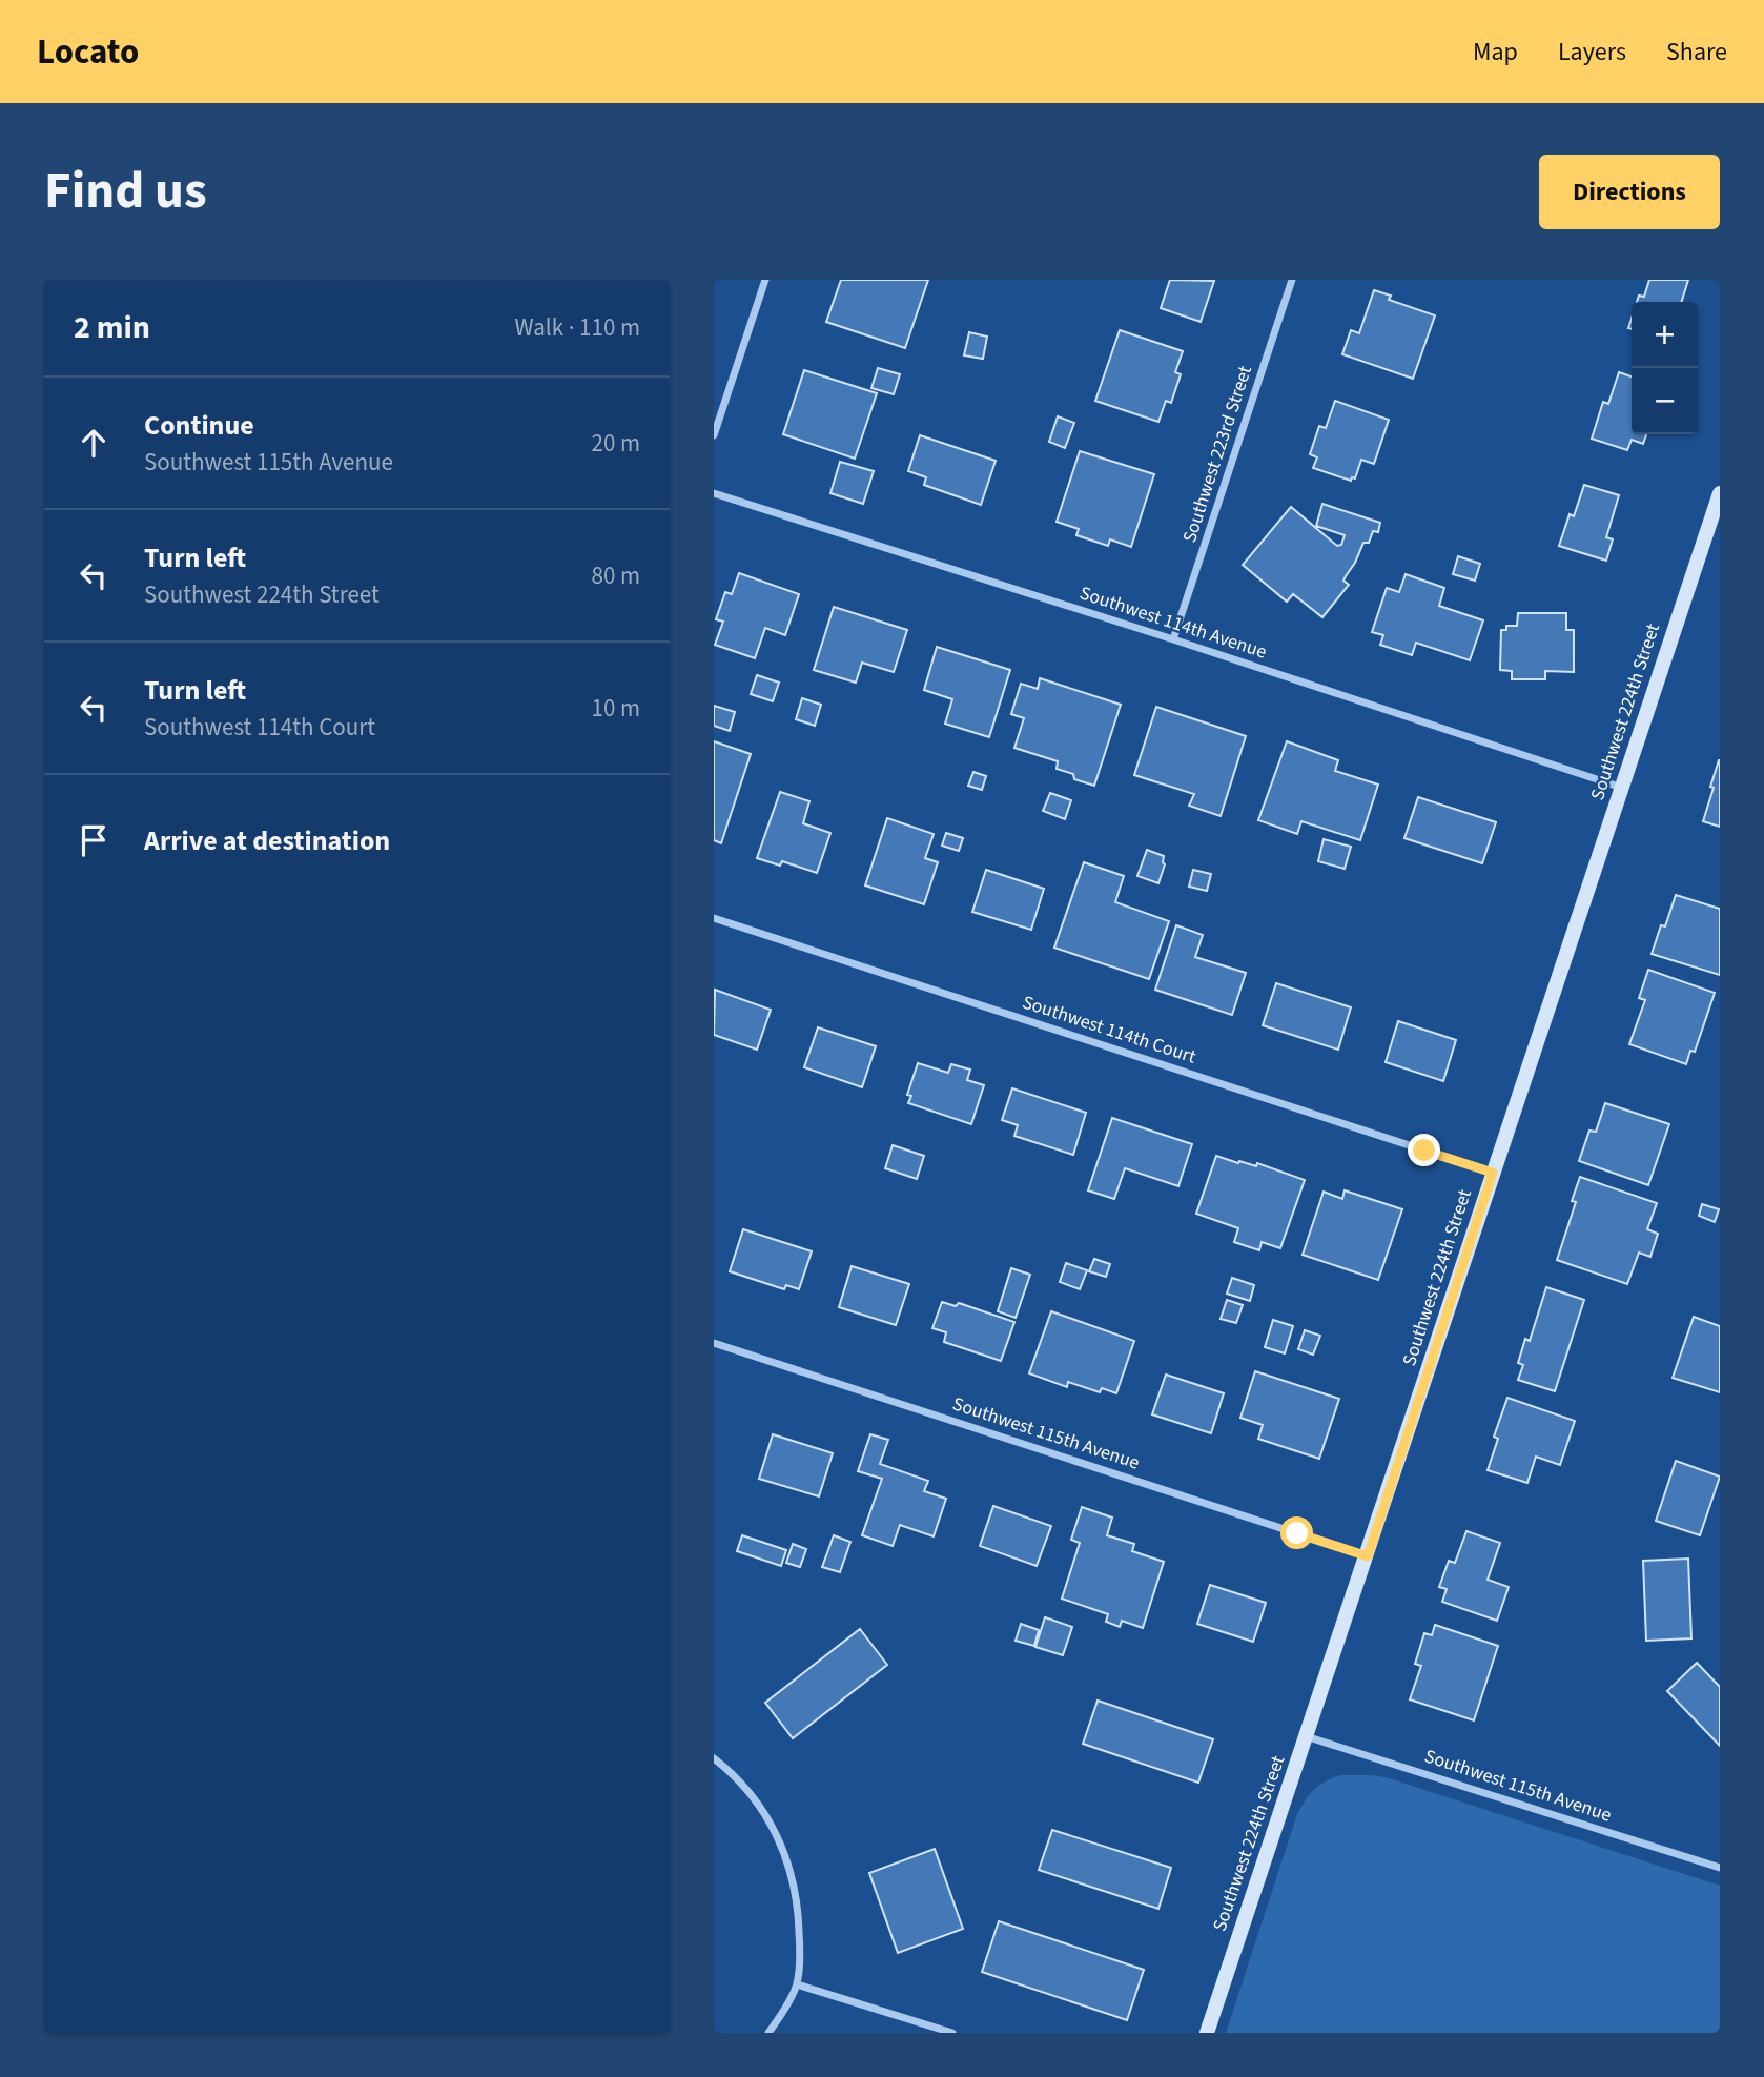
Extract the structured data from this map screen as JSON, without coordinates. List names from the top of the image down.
{
  "streets": {
    "street": [
      "Southwest 223rd Street",
      "Southwest 114th Avenue",
      "Southwest 224th Street",
      "Southwest 114th Court",
      "Southwest 115th Avenue"
    ]
  },
  "crossings": [
    ["Southwest 223rd Street", "Southwest 114th Avenue"],
    ["Southwest 114th Avenue", "Southwest 224th Street"],
    ["Southwest 224th Street", "Southwest 114th Court"],
    ["Southwest 224th Street", "Southwest 115th Avenue"]
  ],
  "page": {
    "header": "Locato",
    "nav": ["Map", "Layers", "Share"],
    "title": "Find us",
    "buttons": "Directions",
    "heading": ["2 min", "Walk · 110 m"],
    "map_buttons": ["+", "−"],
    "list": [
      ["Continue", "Southwest 115th Avenue", "20 m"],
      ["Turn left", "Southwest 224th Street", "80 m"],
      ["Turn left", "Southwest 114th Court", "10 m"],
      "Arrive at destination"
    ]
  }
}
